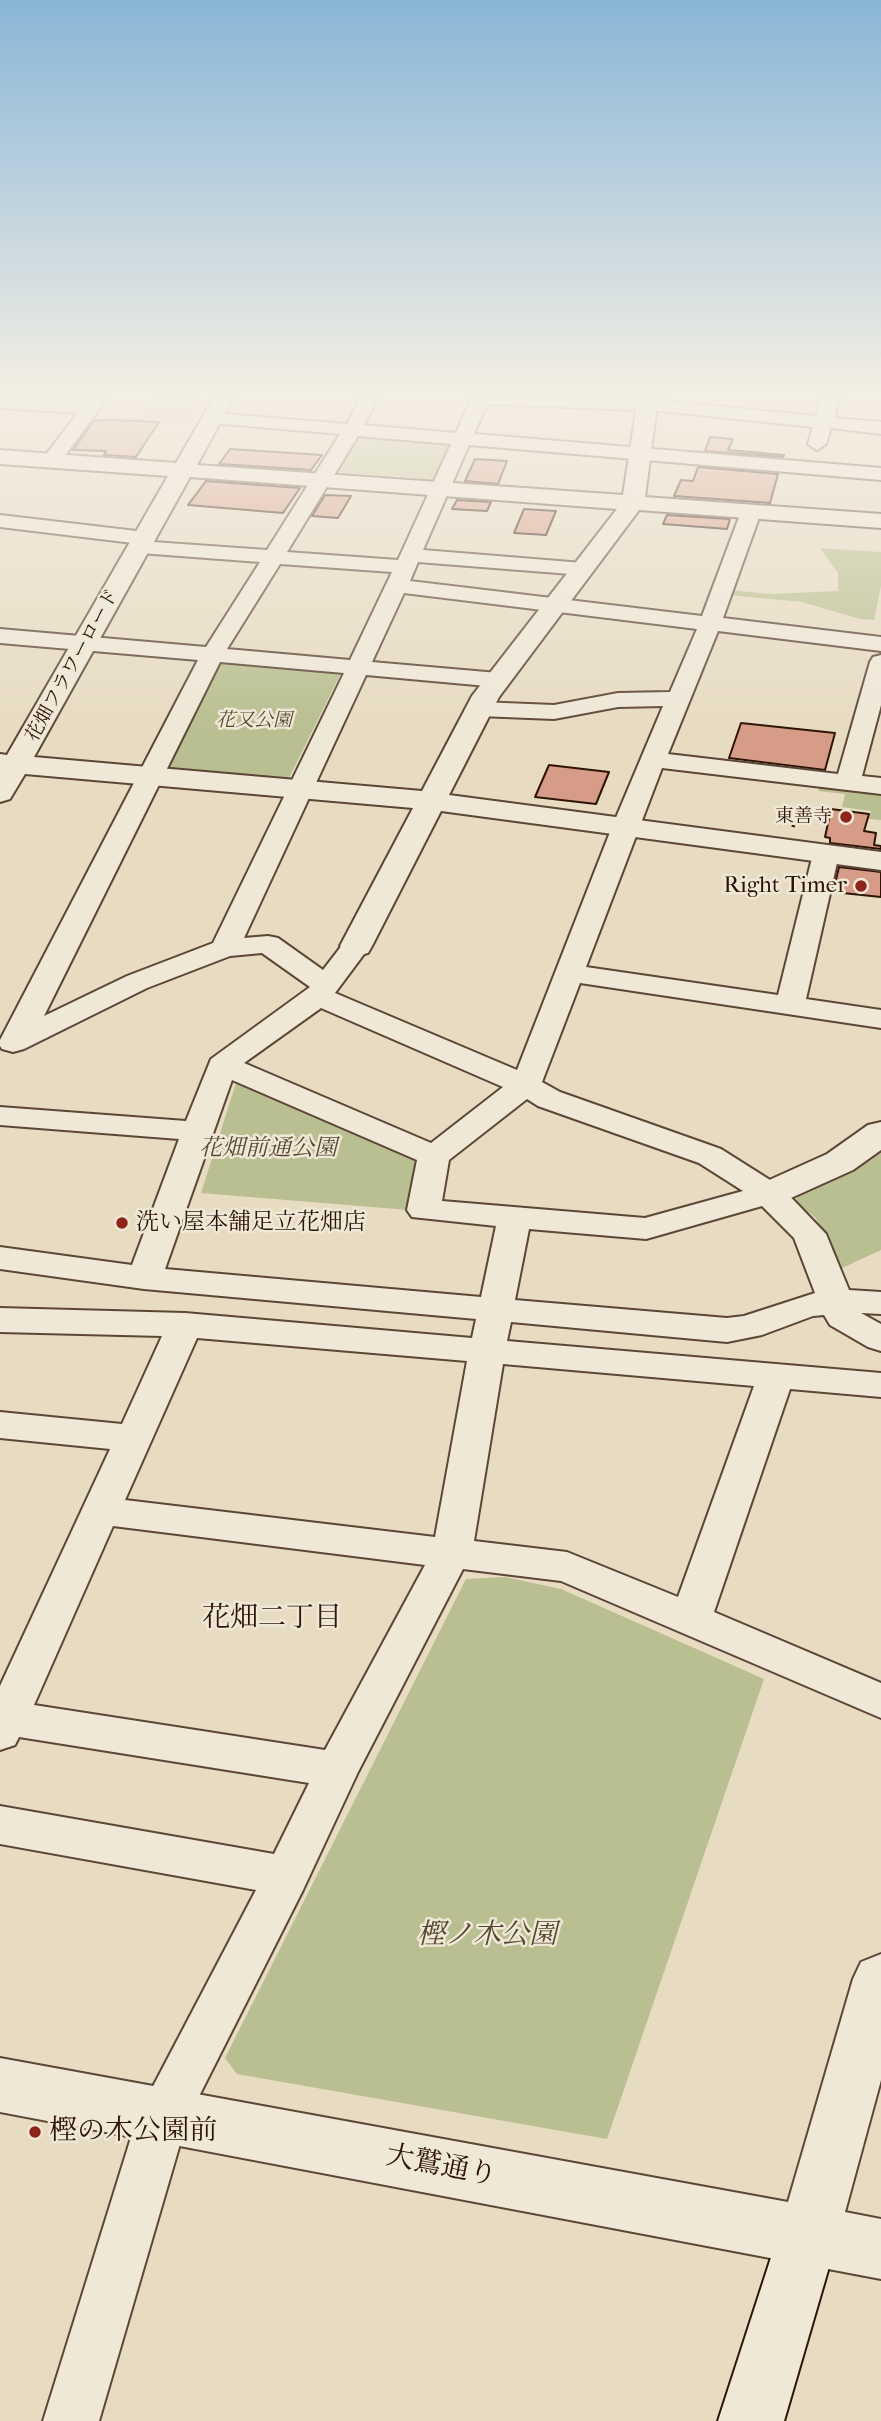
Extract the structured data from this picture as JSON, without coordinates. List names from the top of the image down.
{
  "streets": {
    "street": ["花畑フラワーロード", "大鷲通り"]
  },
  "districts": ["花畑二丁目"],
  "parks": ["花又公園", "花畑前通公園", "樫ノ木公園"],
  "places": [
    "東善寺",
    "Right Timer",
    "洗い屋本舗足立花畑店",
    "樫の木公園前"
  ]
}
